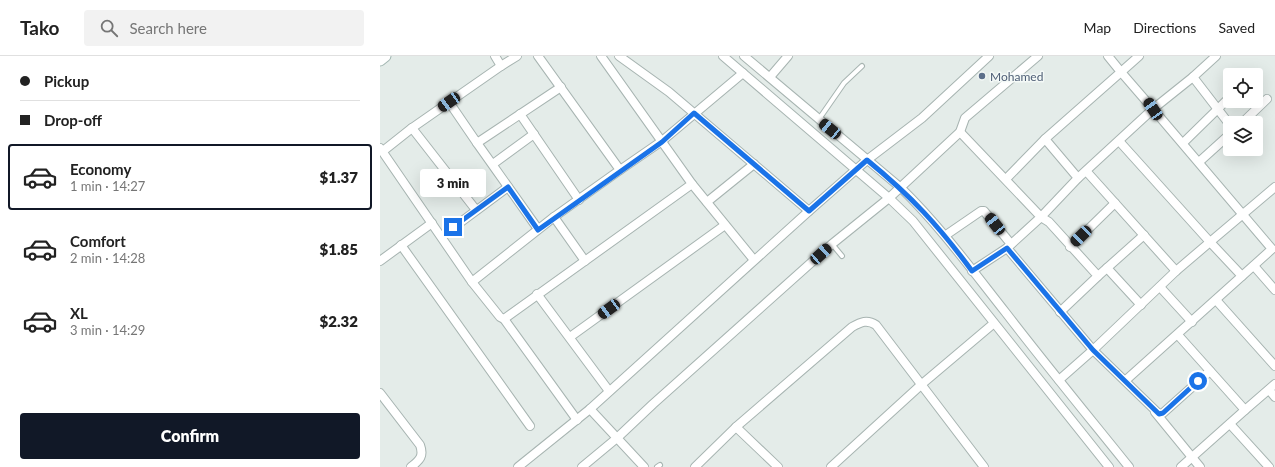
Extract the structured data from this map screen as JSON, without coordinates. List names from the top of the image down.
{
  "places": ["Mohamed"],
  "page": {
    "header": "Tako",
    "search": "Search here",
    "nav": ["Map", "Directions", "Saved"],
    "banner": ["Pickup", "Drop-off"],
    "list": [
      {
        "name": "Economy",
        "note": "1 min · 14:27",
        "value": "$1.37"
      },
      {
        "name": "Comfort",
        "note": "2 min · 14:28",
        "value": "$1.85"
      },
      {
        "name": "XL",
        "note": "3 min · 14:29",
        "value": "$2.32"
      }
    ],
    "bubble": "3 min",
    "buttons": "Confirm"
  }
}
